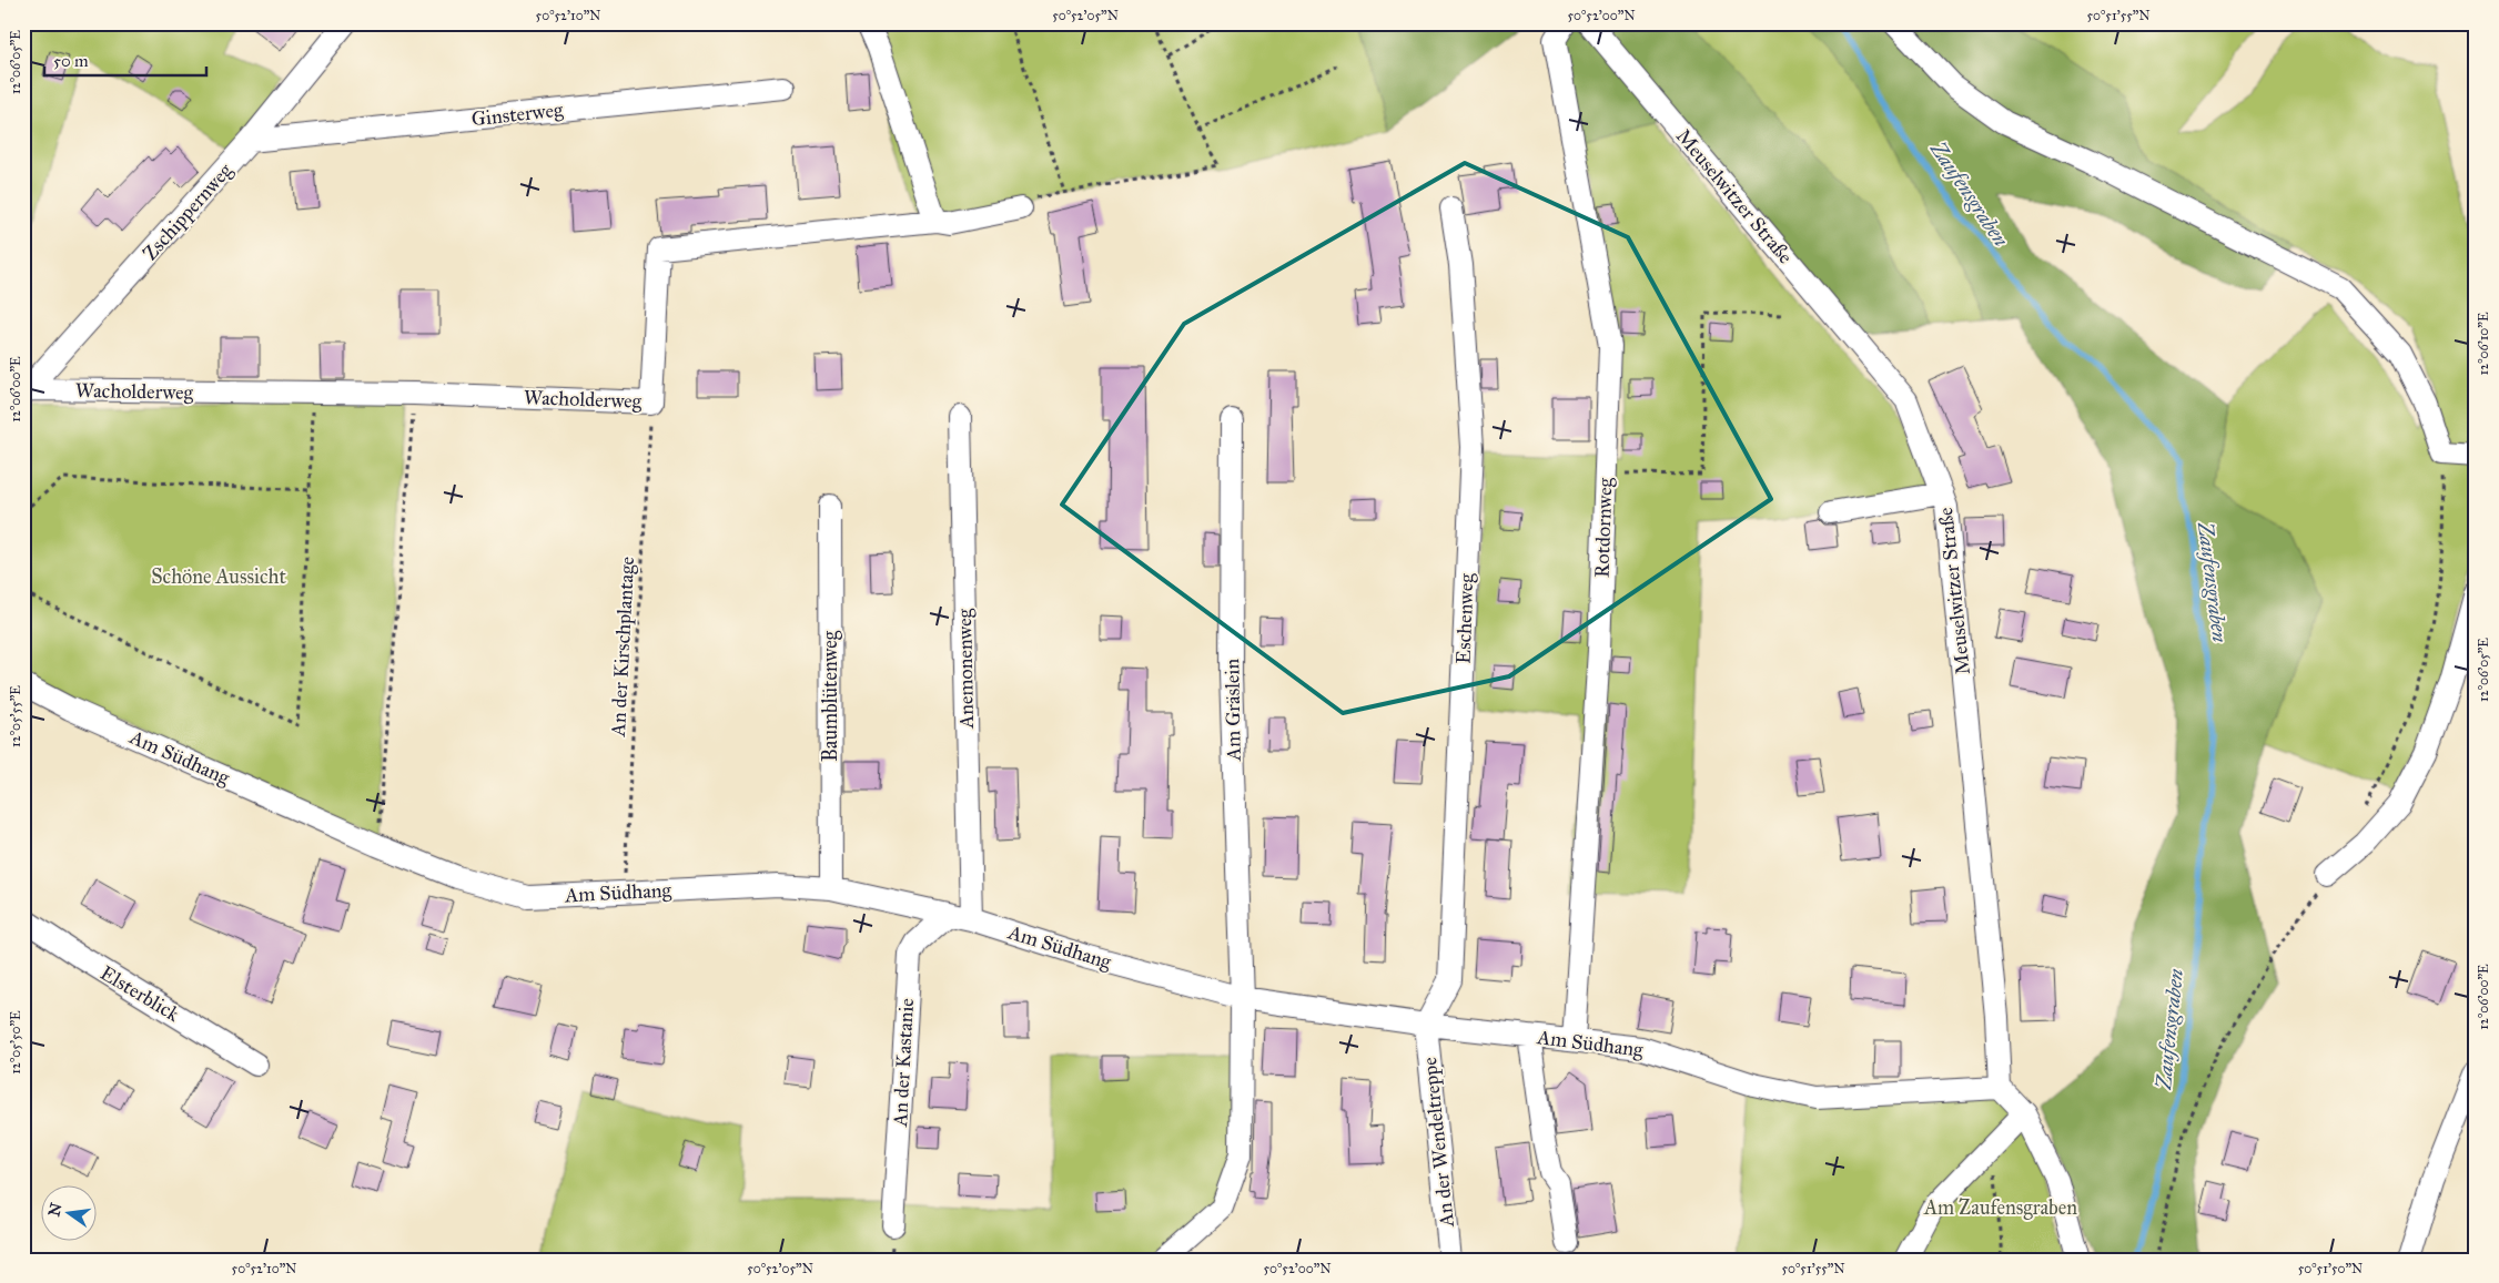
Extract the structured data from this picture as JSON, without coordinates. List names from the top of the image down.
{
  "streets": {
    "street": [
      "Ginsterweg",
      "Meuselwitzer Straße",
      "Zschippernweg",
      "Wacholderweg",
      "Rotdornweg",
      "Eschenweg",
      "Anemonenweg",
      "Baumblütenweg",
      "Am Gräslein",
      "Am Südhang",
      "Elsterblick",
      "An der Kastanie",
      "An der Wendeltreppe"
    ],
    "path": ["An der Kirschplantage"]
  },
  "crossings": [
    ["Ginsterweg", "Zschippernweg"],
    ["Meuselwitzer Straße", "Am Südhang"],
    ["Zschippernweg", "Wacholderweg"],
    ["Wacholderweg", "An der Kirschplantage"],
    ["Rotdornweg", "Am Südhang"],
    ["Eschenweg", "Am Südhang"],
    ["Eschenweg", "An der Wendeltreppe"],
    ["An der Kirschplantage", "Am Südhang"],
    ["Anemonenweg", "Am Südhang"],
    ["Baumblütenweg", "Am Südhang"],
    ["Am Gräslein", "Am Südhang"],
    ["Am Südhang", "An der Kastanie"],
    ["Am Südhang", "An der Wendeltreppe"]
  ],
  "water": ["Zaufensgraben"],
  "parks": ["Schöne Aussicht", "Am Zaufensgraben"],
  "scale_bar": "50 m",
  "north": "left",
  "coordinates": [
    "50°52'10\"N",
    "50°52'05\"N",
    "50°52'00\"N",
    "50°51'55\"N",
    "12°06'05\"E",
    "12°06'10\"E",
    "12°06'00\"E",
    "12°05'55\"E",
    "12°05'50\"E",
    "50°51'50\"N"
  ]
}
